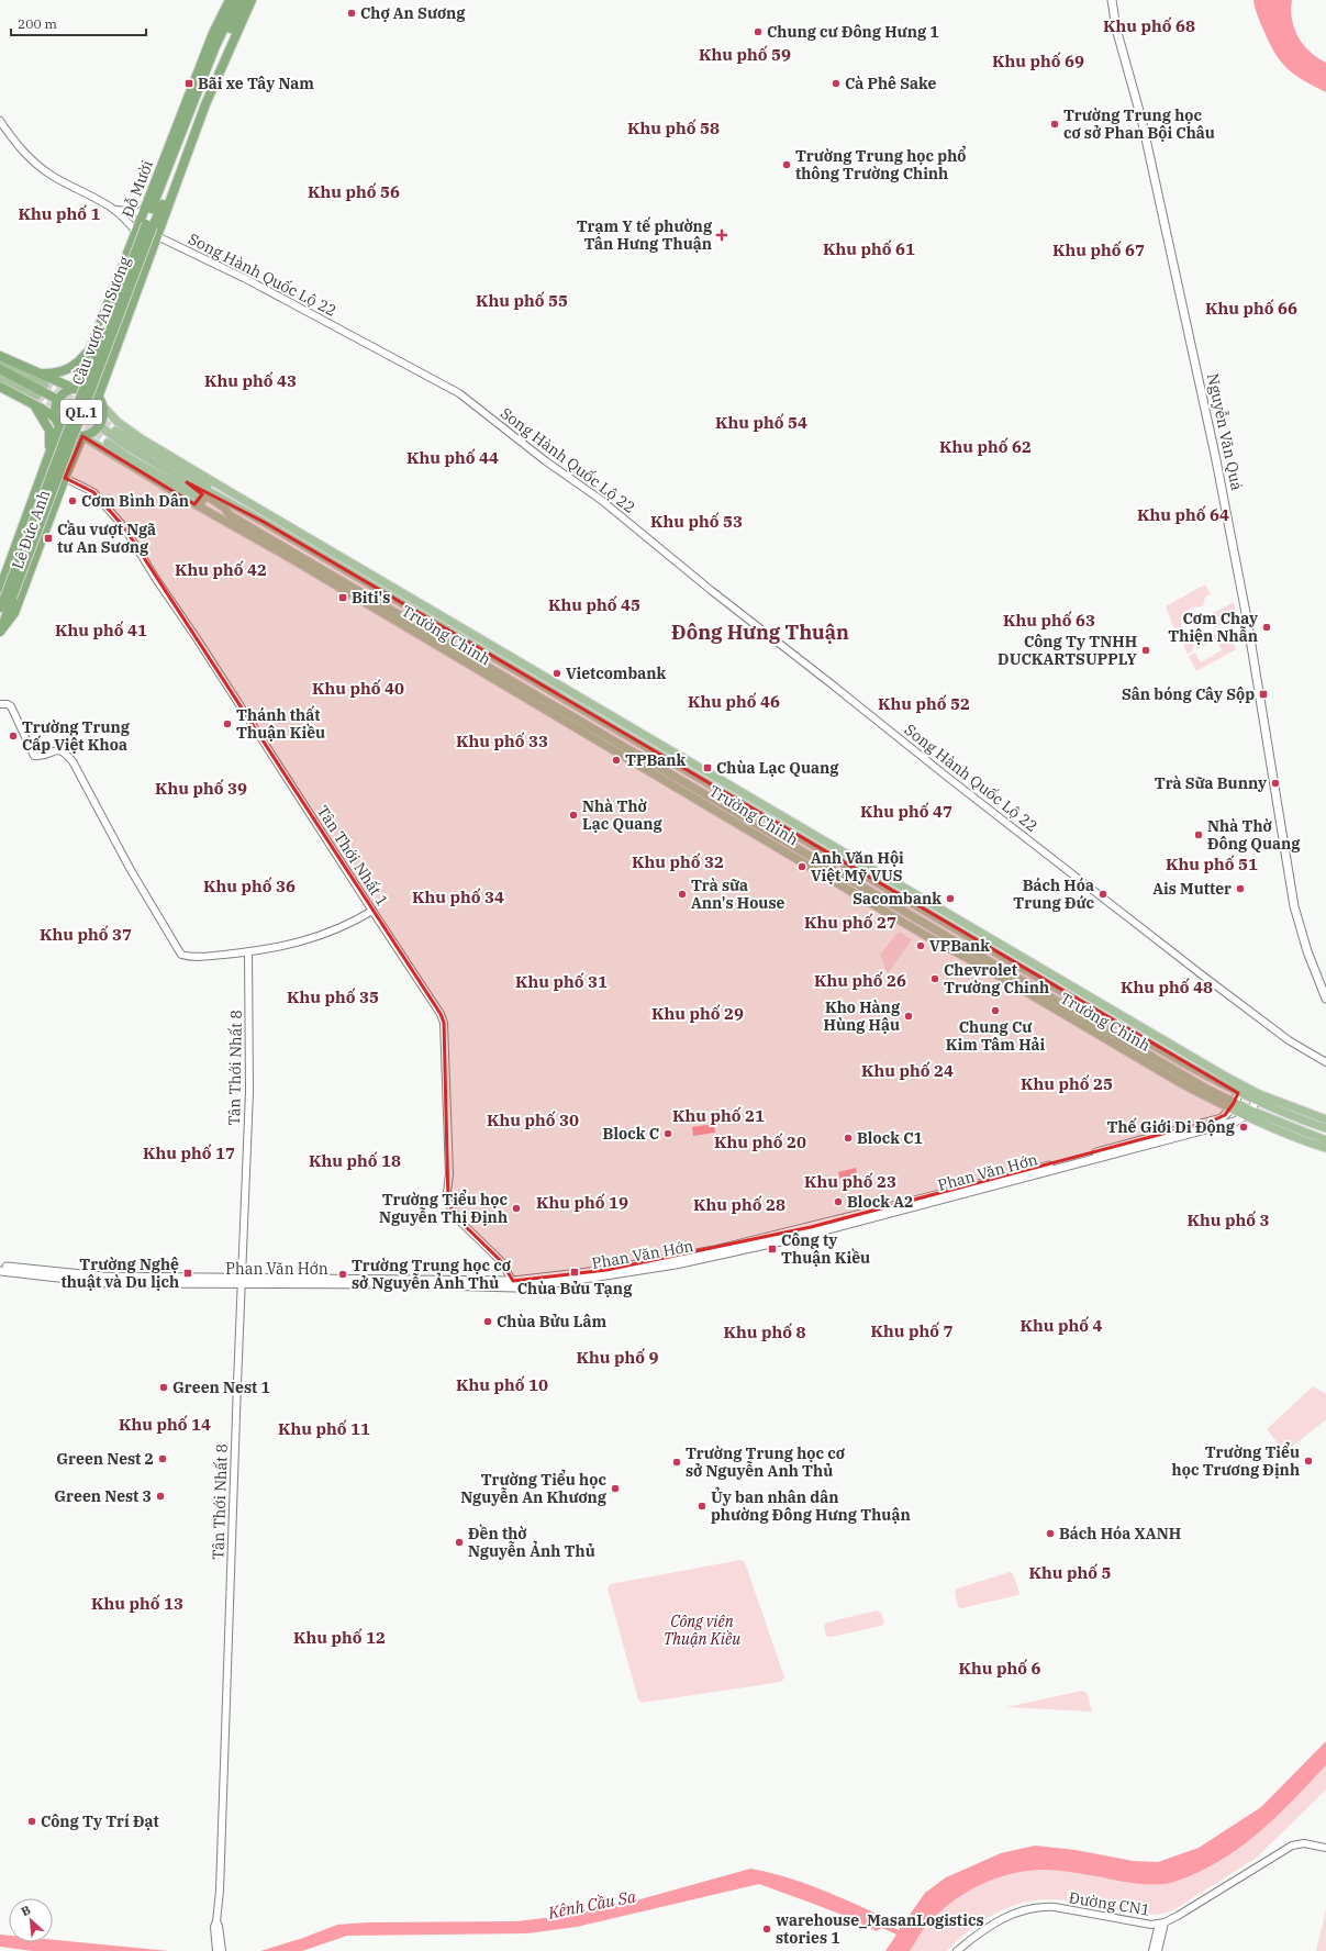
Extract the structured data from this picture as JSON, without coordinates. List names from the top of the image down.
{
  "streets": {
    "highway": [
      "Đỗ Mười",
      "Cầu vượt An Sương",
      "QL.1",
      "Lê Đức Anh"
    ],
    "main road": ["Nguyễn Văn Quá", "Trường Chinh", "Phan Văn Hớn"],
    "street": [
      "Song Hành Quốc Lộ 22",
      "Tân Thới Nhất 1",
      "Tân Thới Nhất 8",
      "Đường CN1"
    ]
  },
  "crossings": [
    ["Đỗ Mười", "Song Hành Quốc Lộ 22"],
    ["Đỗ Mười", "Cầu vượt An Sương"],
    ["Đỗ Mười", "QL.1"],
    ["Đỗ Mười", "Lê Đức Anh"],
    ["Đỗ Mười", "Trường Chinh"],
    ["Cầu vượt An Sương", "Lê Đức Anh"],
    ["Lê Đức Anh", "Trường Chinh"],
    ["Lê Đức Anh", "Tân Thới Nhất 1"],
    ["Trường Chinh", "Phan Văn Hớn"],
    ["Tân Thới Nhất 1", "Phan Văn Hớn"],
    ["Tân Thới Nhất 8", "Phan Văn Hớn"]
  ],
  "districts": [
    "Khu phố 68",
    "Khu phố 59",
    "Khu phố 69",
    "Khu phố 58",
    "Khu phố 56",
    "Khu phố 1",
    "Khu phố 61",
    "Khu phố 67",
    "Khu phố 55",
    "Khu phố 66",
    "Khu phố 43",
    "Khu phố 54",
    "Khu phố 62",
    "Khu phố 44",
    "Khu phố 64",
    "Khu phố 53",
    "Khu phố 42",
    "Khu phố 45",
    "Khu phố 63",
    "Khu phố 41",
    "Đông Hưng Thuận",
    "Khu phố 40",
    "Khu phố 46",
    "Khu phố 52",
    "Khu phố 33",
    "Khu phố 39",
    "Khu phố 47",
    "Khu phố 32",
    "Khu phố 51",
    "Khu phố 36",
    "Khu phố 34",
    "Khu phố 27",
    "Khu phố 37",
    "Khu phố 26",
    "Khu phố 31",
    "Khu phố 48",
    "Khu phố 35",
    "Khu phố 29",
    "Khu phố 24",
    "Khu phố 25",
    "Khu phố 21",
    "Khu phố 30",
    "Khu phố 20",
    "Khu phố 17",
    "Khu phố 18",
    "Khu phố 23",
    "Khu phố 19",
    "Khu phố 28",
    "Khu phố 3",
    "Khu phố 4",
    "Khu phố 7",
    "Khu phố 8",
    "Khu phố 9",
    "Khu phố 10",
    "Khu phố 14",
    "Khu phố 11",
    "Khu phố 5",
    "Khu phố 13",
    "Khu phố 12",
    "Khu phố 6"
  ],
  "water": ["Kênh Cầu Sa"],
  "parks": ["Công viên Thuận Kiều"],
  "places": {
    "other": [
      "Chợ An Sương",
      "Chung cư Đông Hưng 1",
      "Cà Phê Sake",
      "Trường Trung học cơ sở Phan Bội Châu",
      "Trường Trung học phổ thông Trường Chinh",
      "Cơm Bình Dân",
      "Cơm Chay Thiện Nhẫn",
      "Công Ty TNHH DUCKARTSUPPLY",
      "Vietcombank",
      "Thánh thất Thuận Kiều",
      "Trường Trung Cấp Việt Khoa",
      "TPBank",
      "Trà Sữa Bunny",
      "Nhà Thờ Lạc Quang",
      "Nhà Thờ Đông Quang",
      "Anh Văn Hội Việt Mỹ VUS",
      "Ais Mutter",
      "Trà sữa Ann's House",
      "Bách Hóa Trung Đức",
      "Sacombank",
      "VPBank",
      "Chevrolet Trường Chinh",
      "Chung Cư Kim Tâm Hải",
      "Kho Hàng Hùng Hậu",
      "Thế Giới Di Động",
      "Block C",
      "Block C1",
      "Block A2",
      "Trường Tiểu học Nguyễn Thị Định",
      "Trường Trung học cơ sở Nguyễn Ảnh Thủ",
      "Chùa Bửu Lâm",
      "Green Nest 1",
      "Green Nest 2",
      "Trường Tiểu học Trương Định",
      "Trường Trung học cơ sở Nguyễn Anh Thủ",
      "Trường Tiểu học Nguyễn An Khương",
      "Green Nest 3",
      "Ủy ban nhân dân phường Đông Hưng Thuận",
      "Bách Hóa XANH",
      "Đền thờ Nguyễn Ảnh Thủ",
      "Công Ty Trí Đạt",
      "warehouse_MasanLogistics stories 1"
    ],
    "transit": [
      "Bãi xe Tây Nam",
      "Cầu vượt Ngã tư An Sương",
      "Biti's",
      "Sân bóng Cây Sộp",
      "Chùa Lạc Quang",
      "Công ty Thuận Kiều",
      "Chùa Bửu Tạng",
      "Trường Nghệ thuật và Du lịch"
    ],
    "health": ["Trạm Y tế phường Tân Hưng Thuận"]
  },
  "scale_bar": "200 m",
  "north": "top left"
}
